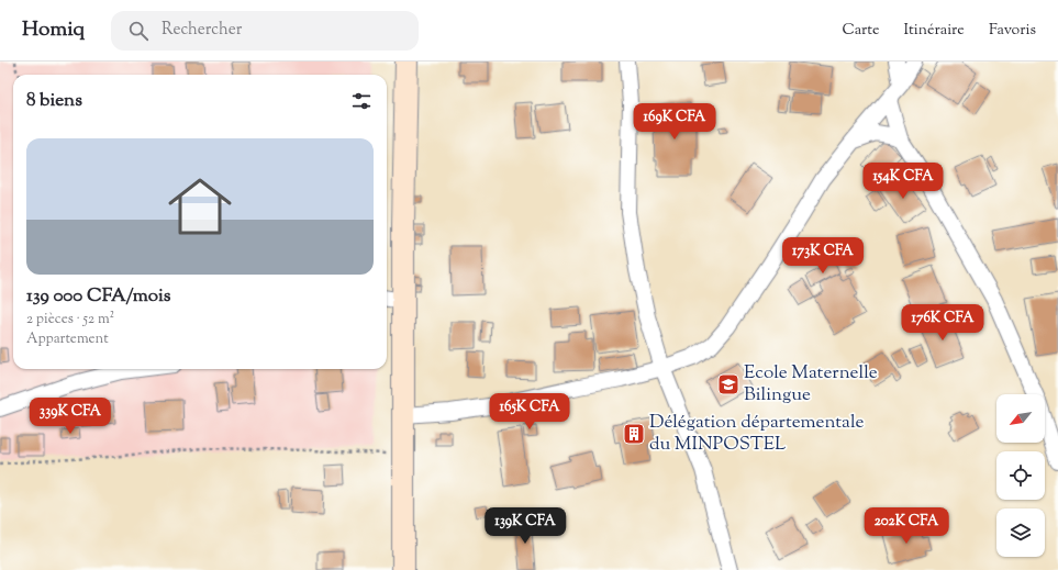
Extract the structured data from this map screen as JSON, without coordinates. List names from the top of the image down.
{
  "places": {
    "school or university": ["Ecole Maternelle Bilingue"],
    "building": ["Délégation départementale du MINPOSTEL"]
  },
  "north": "bottom left",
  "page": {
    "header": "Homiq",
    "search": "Rechercher",
    "nav": ["Carte", "Itinéraire", "Favoris"],
    "heading": "8 biens",
    "price": [
      "169K CFA",
      "154K CFA",
      "173K CFA",
      "176K CFA",
      "165K CFA",
      "339K CFA",
      "139K CFA",
      "202K CFA"
    ],
    "list": [
      {
        "name": "139 000 CFA/mois",
        "note": "2 pièces · 52 m² · Appartement"
      }
    ]
  }
}
